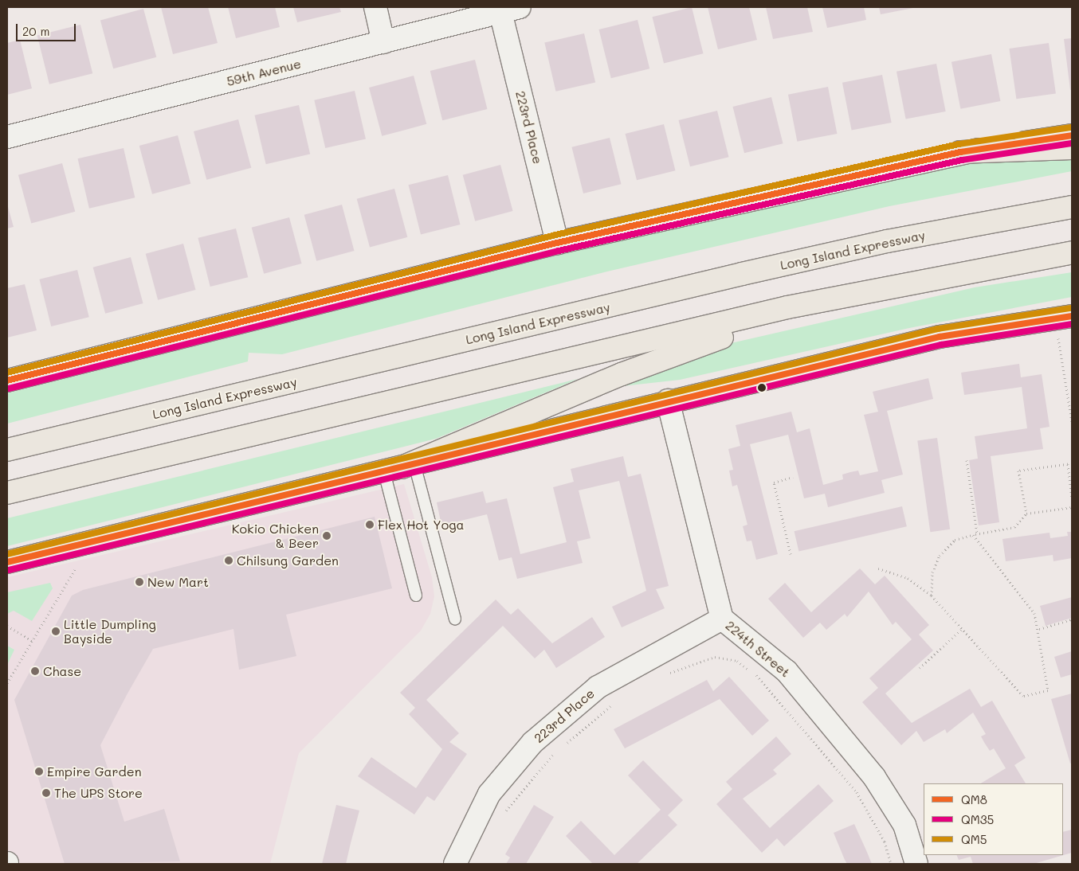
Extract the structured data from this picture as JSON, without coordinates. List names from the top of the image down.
{
  "streets": {
    "highway": ["Long Island Expressway"],
    "main road": ["59th Avenue", "223rd Place", "224th Street"]
  },
  "crossings": [
    ["59th Avenue", "223rd Place"],
    ["223rd Place", "224th Street"]
  ],
  "places": [
    "Flex Hot Yoga",
    "Kokio Chicken & Beer",
    "Chilsung Garden",
    "New Mart",
    "Little Dumpling Bayside",
    "Chase",
    "Empire Garden",
    "The UPS Store"
  ],
  "lines": ["transit line QM5", "transit line QM8", "transit line QM35"],
  "legend": ["QM8", "QM35", "QM5"],
  "scale_bar": "20 m"
}
